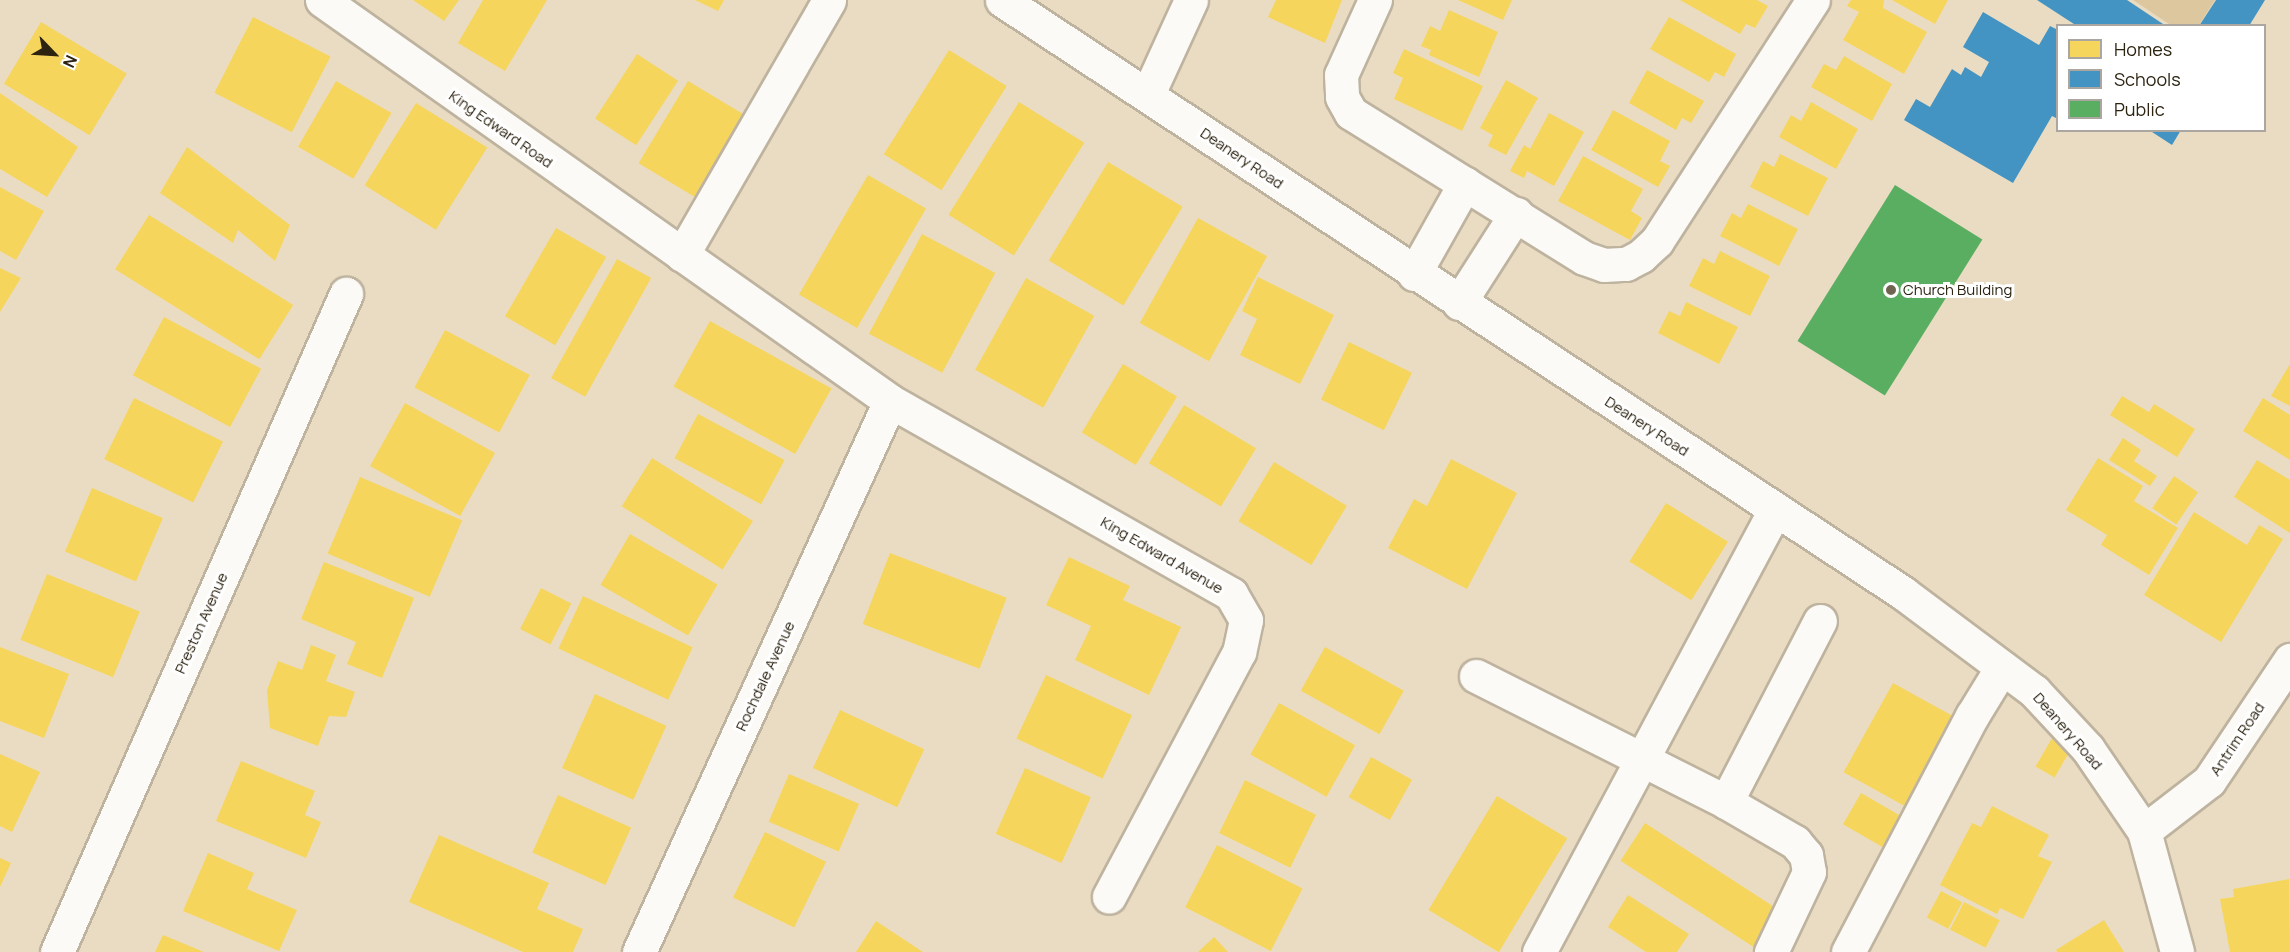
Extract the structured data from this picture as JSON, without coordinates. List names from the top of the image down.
{
  "streets": {
    "street": [
      "King Edward Road",
      "Deanery Road",
      "King Edward Avenue",
      "Preston Avenue",
      "Rochdale Avenue",
      "Antrim Road"
    ]
  },
  "crossings": [
    ["King Edward Road", "King Edward Avenue"],
    ["King Edward Road", "Rochdale Avenue"],
    ["Deanery Road", "Antrim Road"],
    ["King Edward Avenue", "Rochdale Avenue"]
  ],
  "places": ["Church Building"],
  "legend": ["Homes", "Schools", "Public"],
  "north": "bottom right"
}
